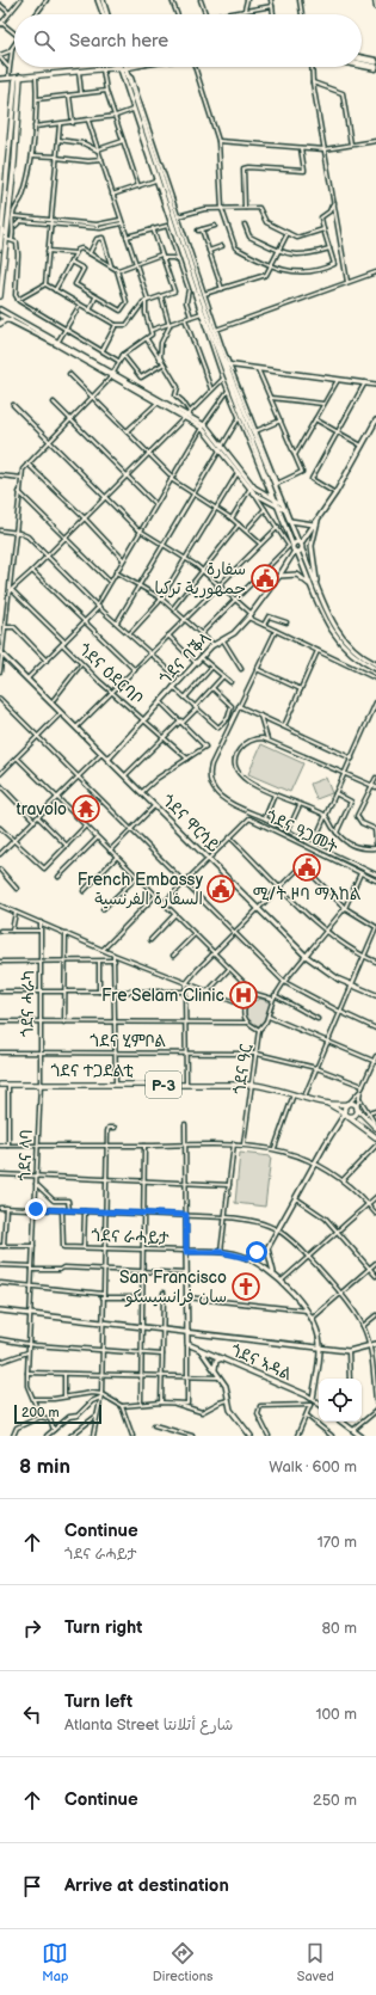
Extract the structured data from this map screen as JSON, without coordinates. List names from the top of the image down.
{
  "streets": {
    "main road": ["ጎደና ተጋደልቲ", "P-3"],
    "street": [
      "ጎደና ባቕላ",
      "ጎደና ዕደርባቦ",
      "ጎደና ዋርሳይ",
      "ጎደና ዓጋመት",
      "ጎደና ሓራካ",
      "ጎደና ሂምቦል",
      "ጎደና ዓር",
      "ጎደና ላባ",
      "ጎደና ራሓይታ",
      "ጎደና ኣዳል"
    ]
  },
  "crossings": [
    ["ጎደና ባቕላ", "ጎደና ዕደርባቦ"],
    ["ጎደና ባቕላ", "ጎደና ዋርሳይ"],
    ["ጎደና ዋርሳይ", "ጎደና ዓጋመት"],
    ["ጎደና ዋርሳይ", "ጎደና ዓር"],
    ["ጎደና ዓጋመት", "ጎደና ዓር"],
    ["ጎደና ሓራካ", "ጎደና ሂምቦል"],
    ["ጎደና ሓራካ", "ጎደና ተጋደልቲ"],
    ["ጎደና ሓራካ", "ጎደና ላባ"],
    ["ጎደና ሂምቦል", "ጎደና ዓር"],
    ["ጎደና ዓር", "ጎደና ተጋደልቲ"],
    ["ጎደና ተጋደልቲ", "ጎደና ላባ"]
  ],
  "places": {
    "public building": ["سفارة جمهورية تركيا", "ሚ/ት ዞባ ማእከል", "French Embassy السفارة الفرنسية"],
    "temple": ["travolo"],
    "hospital": ["Fre Selam Clinic"],
    "church": ["San Francisco سان فرانسيسكو"]
  },
  "scale_bar": "200 m",
  "page": {
    "search": "Search here",
    "scale": "200 m",
    "heading": ["8 min", "Walk · 600 m"],
    "list": [
      ["Continue", "ጎደና ራሓይታ", "170 m"],
      ["Turn right", "80 m"],
      ["Turn left", "Atlanta Street شارع أتلانتا", "100 m"],
      ["Continue", "250 m"],
      "Arrive at destination"
    ],
    "nav": ["Map", "Directions", "Saved"]
  }
}
